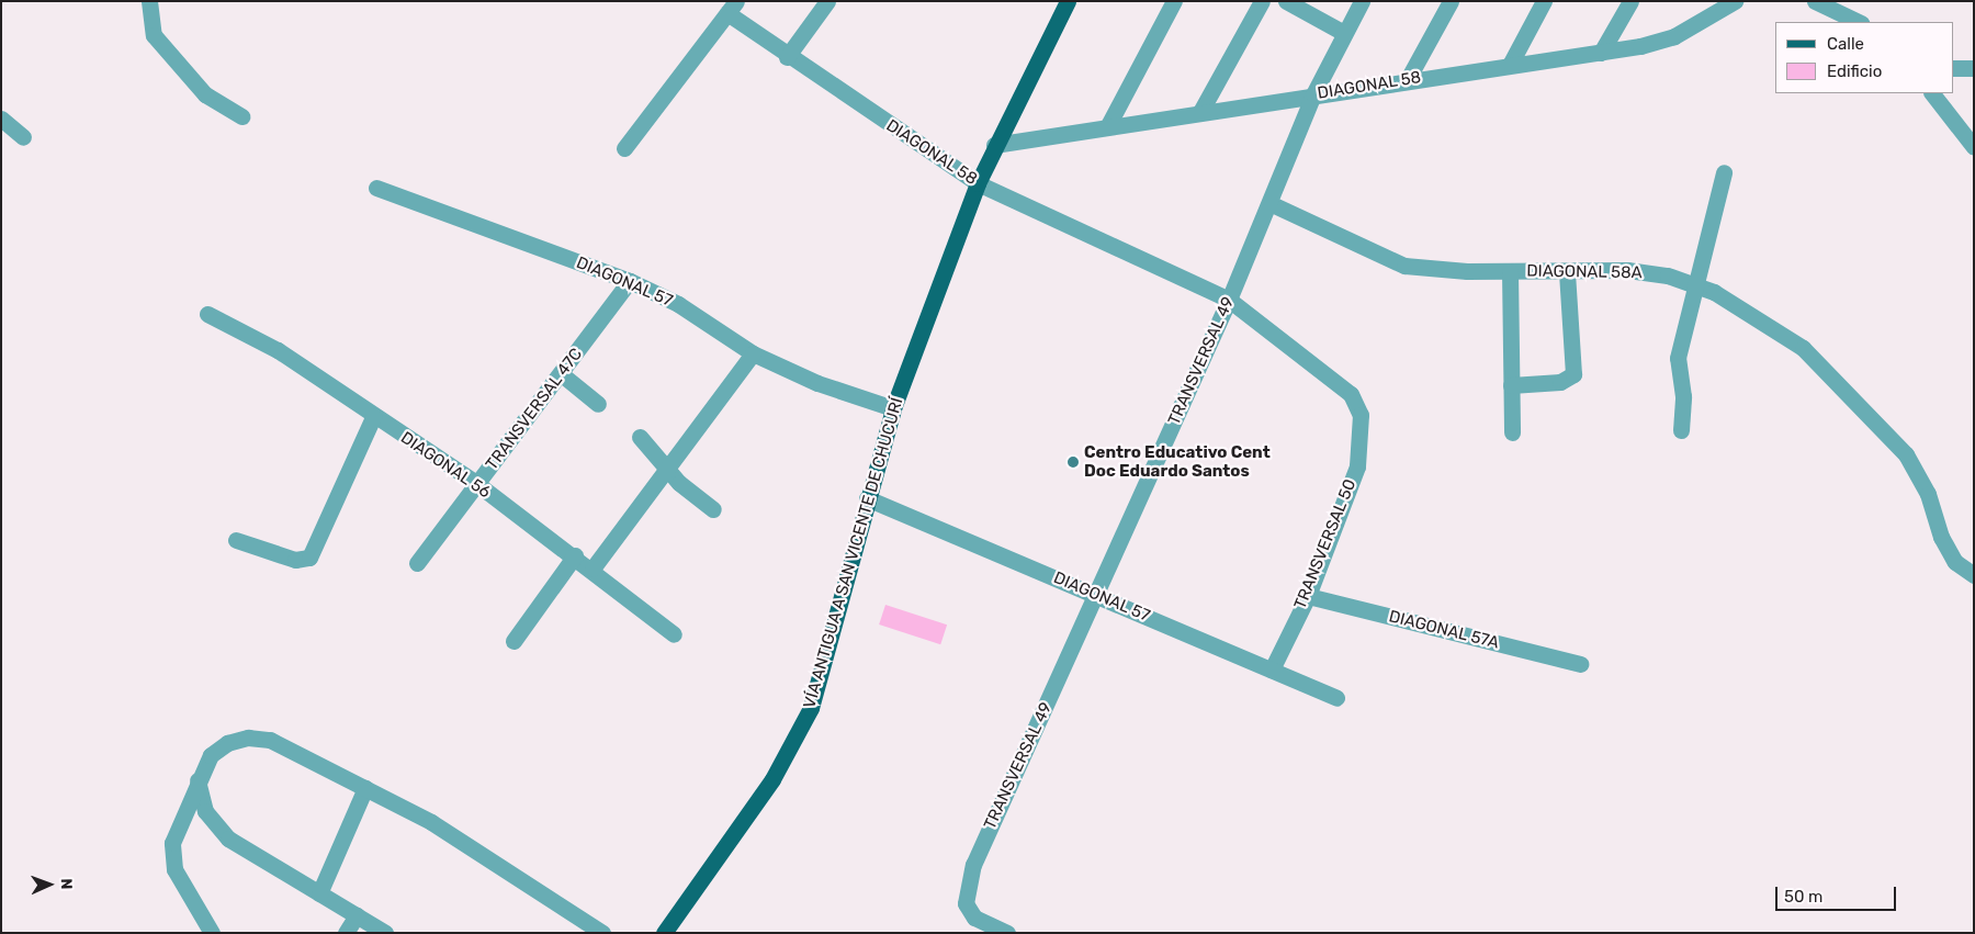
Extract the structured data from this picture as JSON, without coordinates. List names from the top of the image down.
{
  "streets": {
    "main road": ["VÍA ANTIGUA A SAN VICENTE DE CHUCURÍ"],
    "street": [
      "DIAGONAL 58",
      "DIAGONAL 58A",
      "DIAGONAL 57",
      "TRANSVERSAL 49",
      "TRANSVERSAL 47C",
      "DIAGONAL 56",
      "TRANSVERSAL 50",
      "DIAGONAL 57A"
    ]
  },
  "crossings": [
    ["DIAGONAL 58", "TRANSVERSAL 49"],
    ["DIAGONAL 58", "TRANSVERSAL 50"],
    ["DIAGONAL 58", "VÍA ANTIGUA A SAN VICENTE DE CHUCURÍ"],
    ["DIAGONAL 58A", "TRANSVERSAL 49"],
    ["DIAGONAL 57", "TRANSVERSAL 49"],
    ["DIAGONAL 57", "TRANSVERSAL 47C"],
    ["DIAGONAL 57", "TRANSVERSAL 50"],
    ["DIAGONAL 57", "VÍA ANTIGUA A SAN VICENTE DE CHUCURÍ"],
    ["TRANSVERSAL 47C", "DIAGONAL 56"],
    ["TRANSVERSAL 50", "DIAGONAL 57A"]
  ],
  "places": ["Centro Educativo Cent Doc Eduardo Santos"],
  "legend": ["Calle", "Edificio"],
  "scale_bar": "50 m",
  "north": "right"
}
